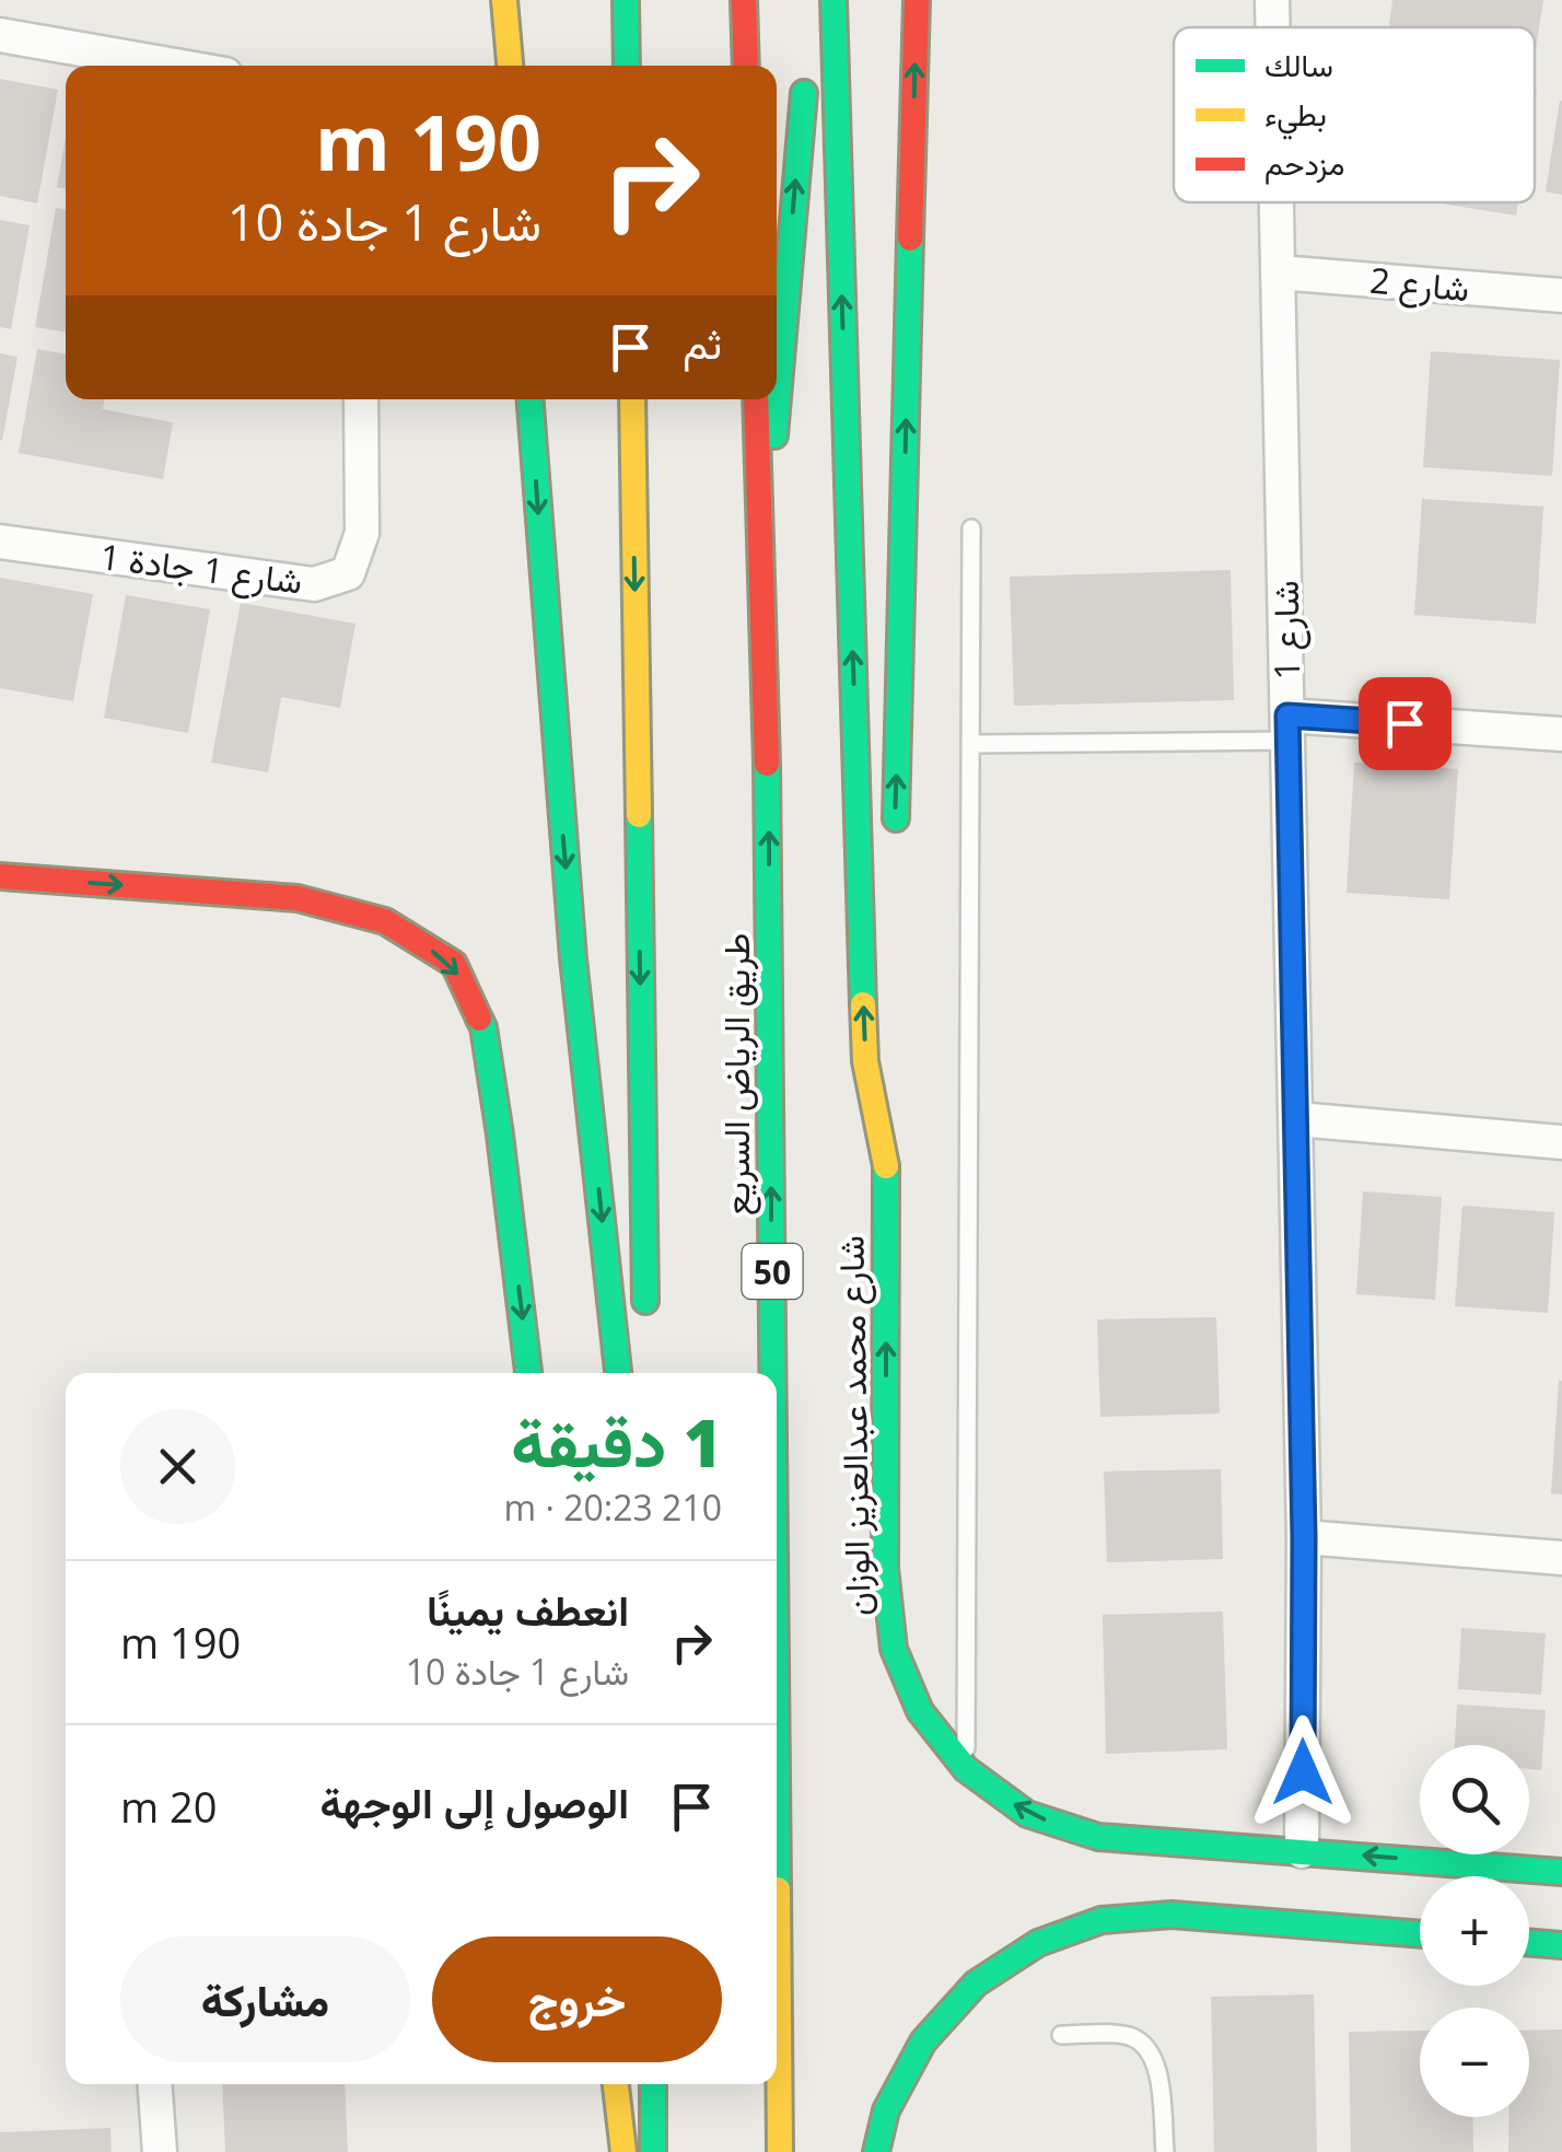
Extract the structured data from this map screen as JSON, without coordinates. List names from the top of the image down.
{
  "streets": {
    "main road": ["طريق الرياض السريع", "50", "شارع محمد عبدالعزيز الوزان"],
    "street": ["شارع 2", "شارع 1 جادة 1", "شارع 1"]
  },
  "crossings": [
    ["شارع 2", "شارع 1"],
    ["شارع 1", "شارع محمد عبدالعزيز الوزان"]
  ],
  "legend": ["سالك", "بطيء", "مزدحم"],
  "page": {
    "turn": ["190 m", "شارع 1 جادة 10"],
    "then": "ثم",
    "heading": ["1 دقيقة", "210 m · 20:23"],
    "list": [
      {
        "name": "انعطف يمينًا",
        "note": "شارع 1 جادة 10",
        "value": "190 m"
      },
      {
        "name": "الوصول إلى الوجهة",
        "value": "20 m"
      }
    ],
    "map_buttons": ["+", "−"],
    "buttons": ["خروج", "مشاركة"]
  }
}
